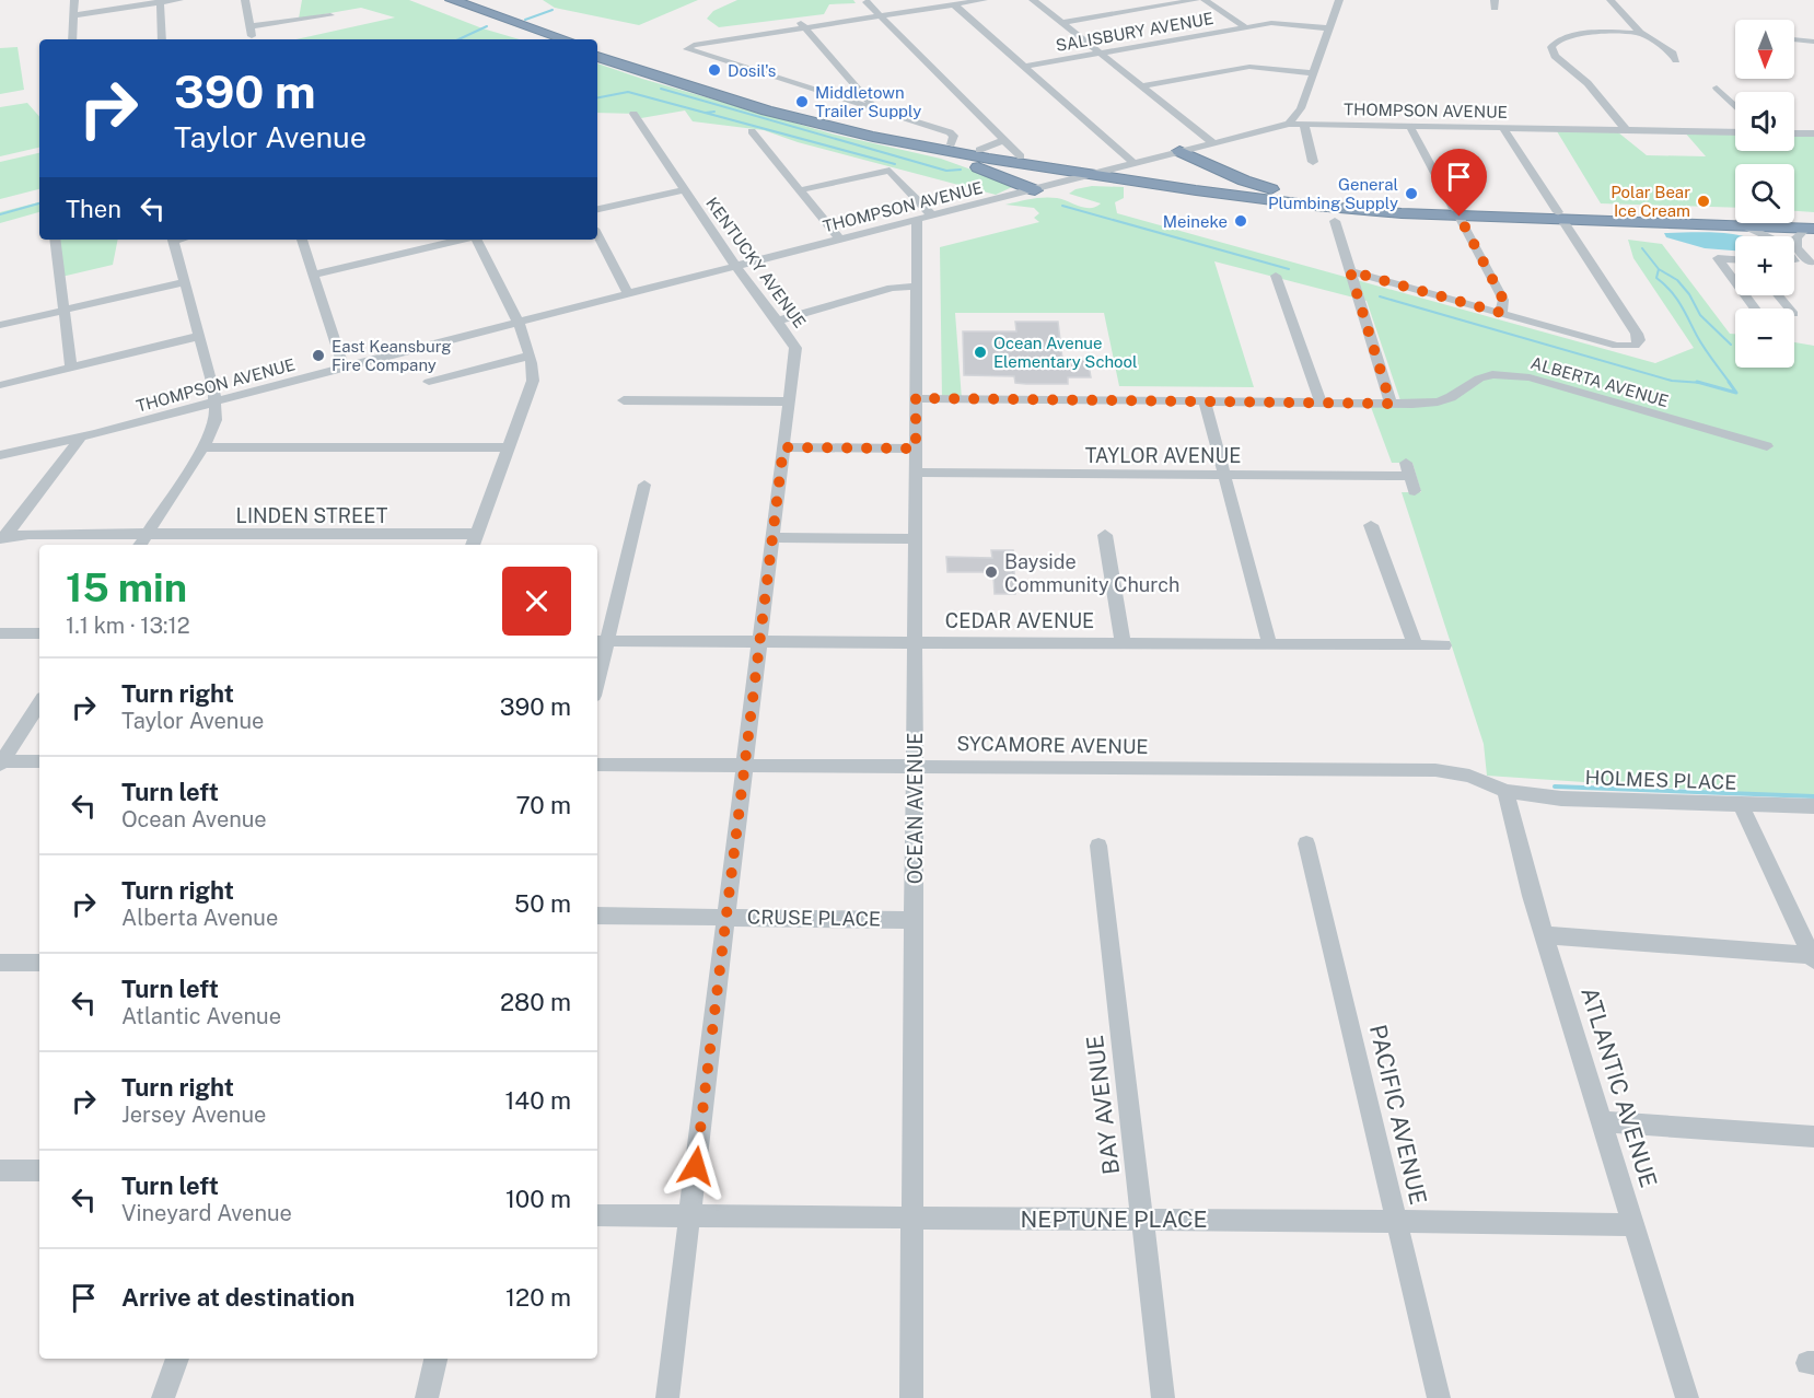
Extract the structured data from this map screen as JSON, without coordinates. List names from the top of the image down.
{
  "streets": {
    "street": [
      "SALISBURY AVENUE",
      "THOMPSON AVENUE",
      "KENTUCKY AVENUE",
      "ALBERTA AVENUE",
      "TAYLOR AVENUE",
      "LINDEN STREET",
      "CEDAR AVENUE",
      "SYCAMORE AVENUE",
      "HOLMES PLACE",
      "OCEAN AVENUE",
      "CRUSE PLACE",
      "ATLANTIC AVENUE",
      "BAY AVENUE",
      "PACIFIC AVENUE",
      "NEPTUNE PLACE"
    ]
  },
  "crossings": [
    ["THOMPSON AVENUE", "KENTUCKY AVENUE"],
    ["THOMPSON AVENUE", "OCEAN AVENUE"],
    ["KENTUCKY AVENUE", "CEDAR AVENUE"],
    ["KENTUCKY AVENUE", "SYCAMORE AVENUE"],
    ["KENTUCKY AVENUE", "CRUSE PLACE"],
    ["KENTUCKY AVENUE", "NEPTUNE PLACE"],
    ["ALBERTA AVENUE", "OCEAN AVENUE"],
    ["TAYLOR AVENUE", "OCEAN AVENUE"],
    ["CEDAR AVENUE", "OCEAN AVENUE"],
    ["SYCAMORE AVENUE", "HOLMES PLACE"],
    ["SYCAMORE AVENUE", "OCEAN AVENUE"],
    ["SYCAMORE AVENUE", "ATLANTIC AVENUE"],
    ["HOLMES PLACE", "ATLANTIC AVENUE"],
    ["OCEAN AVENUE", "CRUSE PLACE"],
    ["OCEAN AVENUE", "NEPTUNE PLACE"],
    ["ATLANTIC AVENUE", "NEPTUNE PLACE"],
    ["BAY AVENUE", "NEPTUNE PLACE"],
    ["PACIFIC AVENUE", "NEPTUNE PLACE"]
  ],
  "places": [
    "Dosil's",
    "Middletown Trailer Supply",
    "General Plumbing Supply",
    "Polar Bear Ice Cream",
    "Meineke",
    "Ocean Avenue Elementary School",
    "East Keansburg Fire Company",
    "Bayside Community Church"
  ],
  "north": "bottom",
  "page": {
    "map_buttons": ["+", "−"],
    "turn": ["390 m", "Taylor Avenue"],
    "then": "Then",
    "heading": ["15 min", "1.1 km · 13:12"],
    "list": [
      {
        "name": "Turn right",
        "note": "Taylor Avenue",
        "value": "390 m"
      },
      {
        "name": "Turn left",
        "note": "Ocean Avenue",
        "value": "70 m"
      },
      {
        "name": "Turn right",
        "note": "Alberta Avenue",
        "value": "50 m"
      },
      {
        "name": "Turn left",
        "note": "Atlantic Avenue",
        "value": "280 m"
      },
      {
        "name": "Turn right",
        "note": "Jersey Avenue",
        "value": "140 m"
      },
      {
        "name": "Turn left",
        "note": "Vineyard Avenue",
        "value": "100 m"
      },
      {
        "name": "Arrive at destination",
        "value": "120 m"
      }
    ]
  }
}
